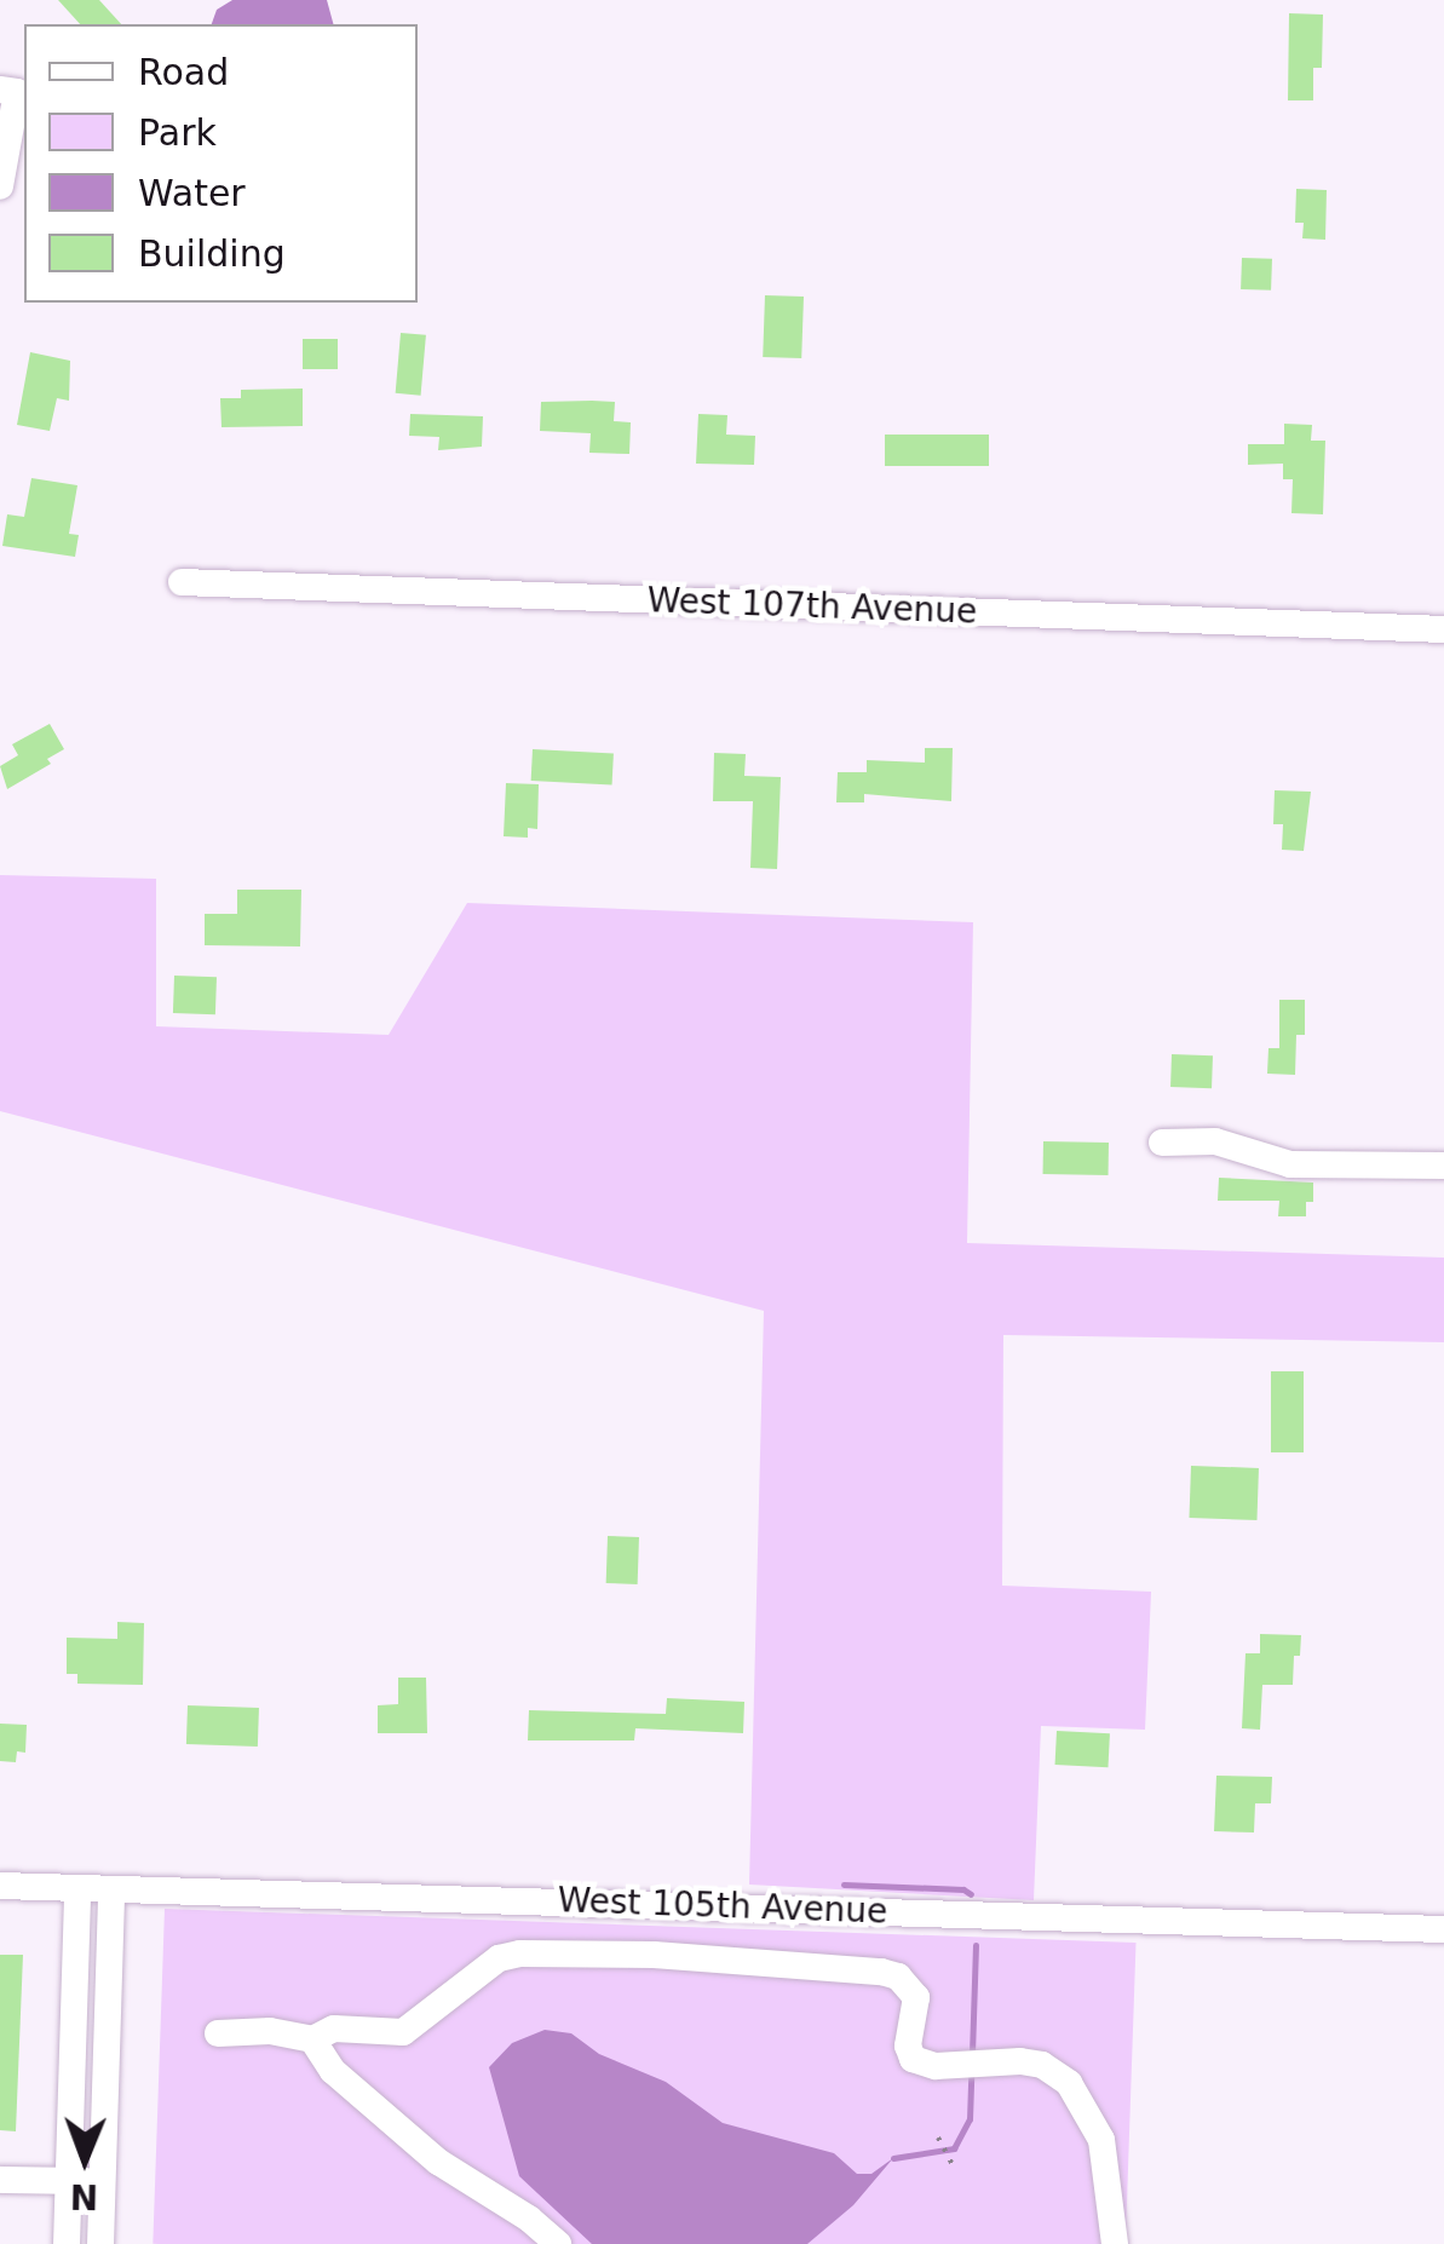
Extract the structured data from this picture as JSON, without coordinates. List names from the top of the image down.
{
  "streets": {
    "street": ["West 107th Avenue", "West 105th Avenue"]
  },
  "legend": [
    "Road",
    "Park",
    "Water",
    "Building"
  ],
  "north": "bottom"
}
